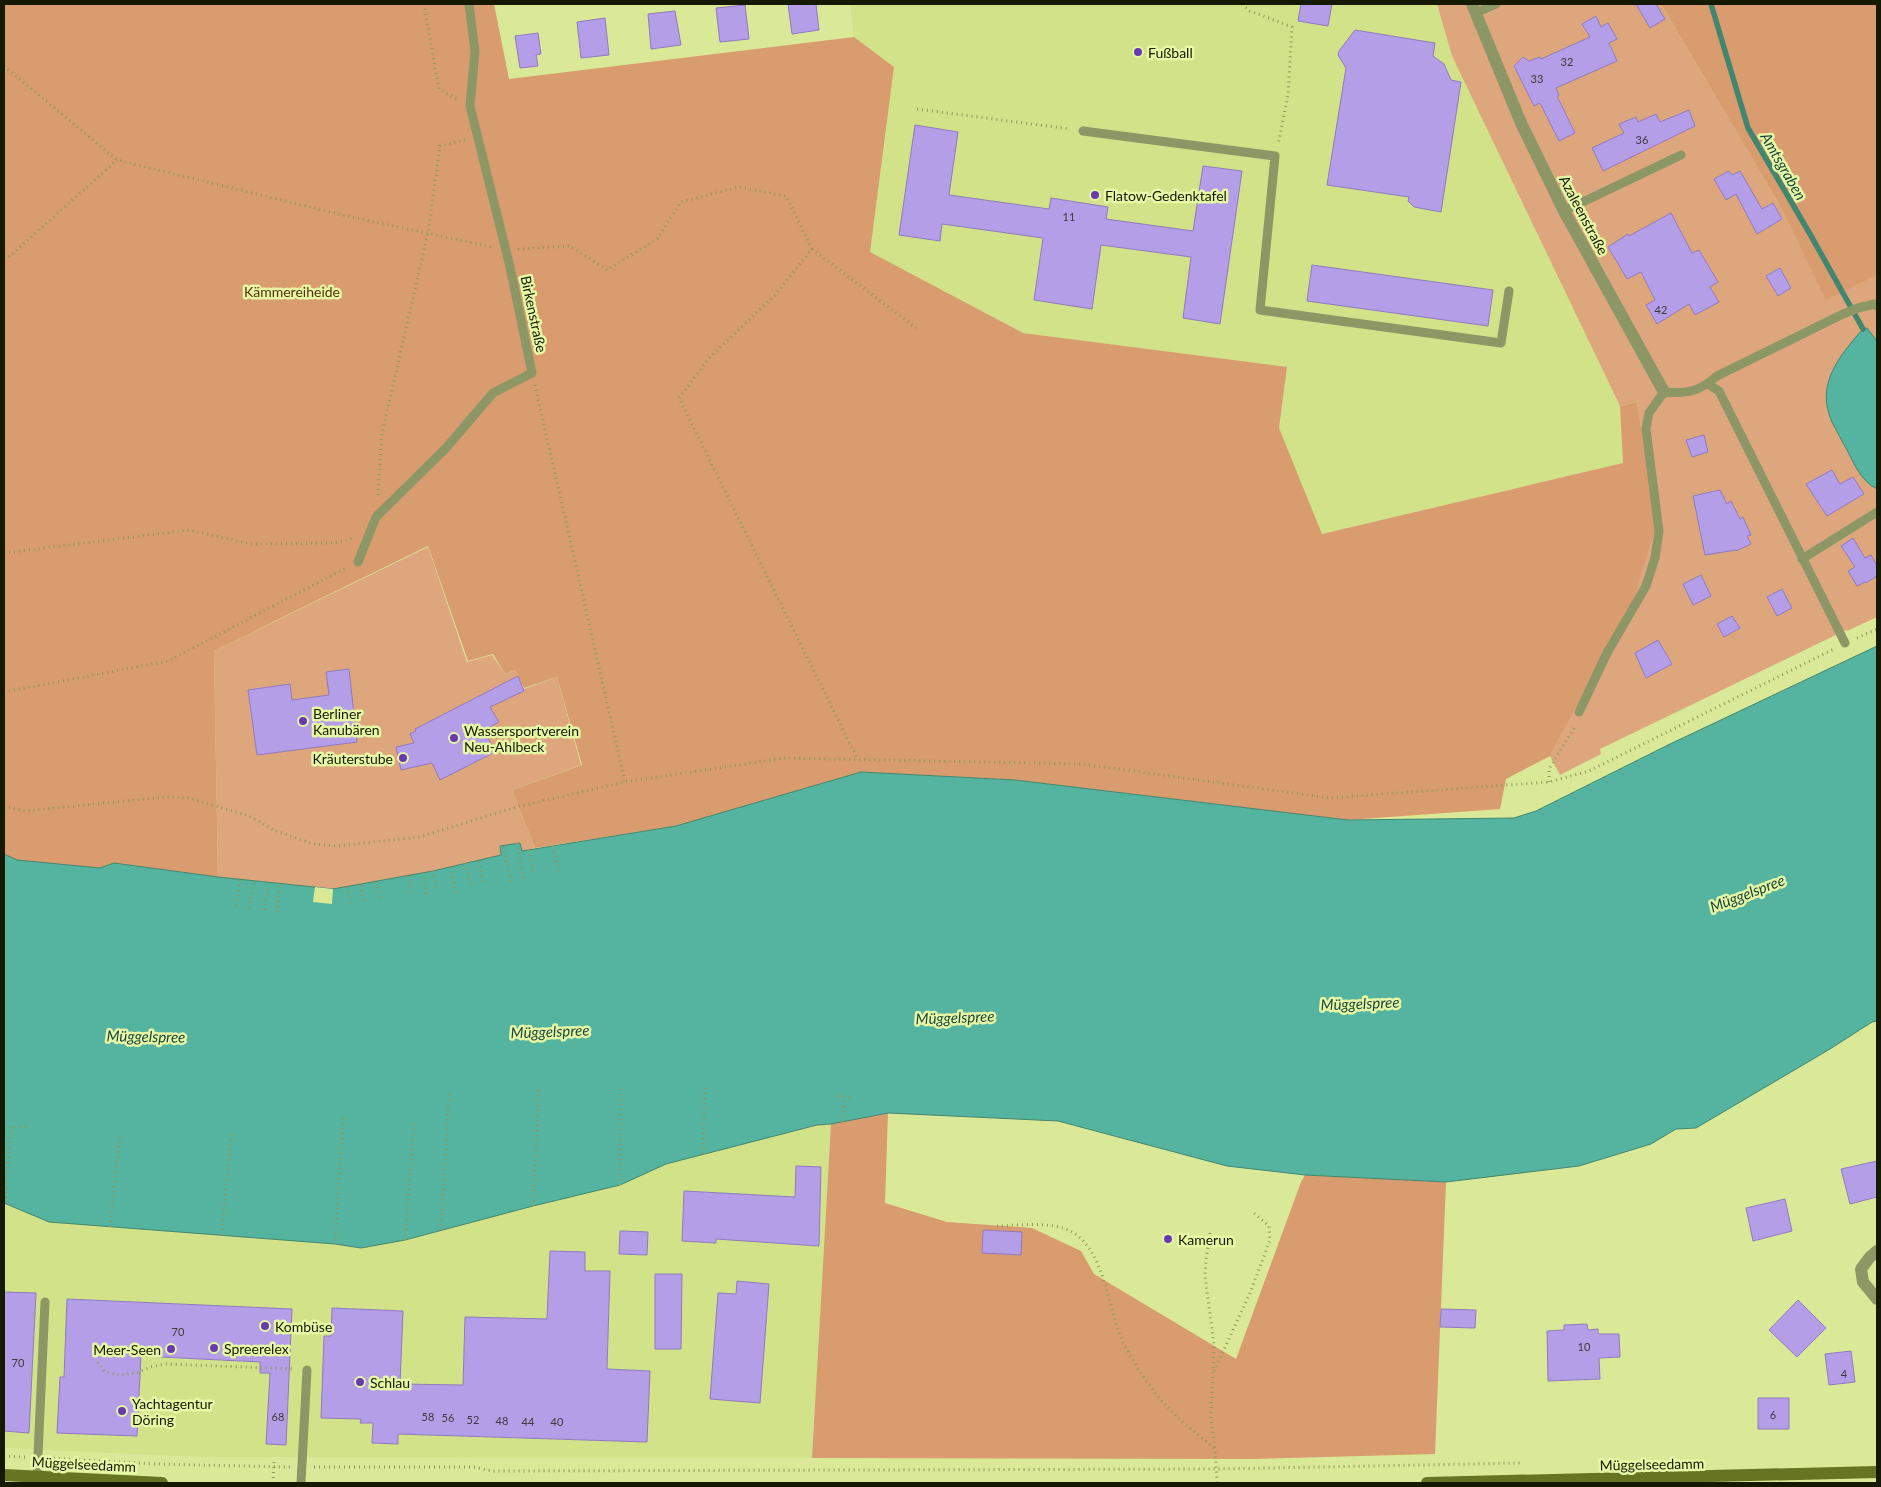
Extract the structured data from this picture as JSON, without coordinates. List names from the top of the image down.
{
  "streets": {
    "main road": ["Müggelseedamm"],
    "street": ["Azaleenstraße"],
    "lane": ["Birkenstraße"]
  },
  "water": ["Amtsgraben", "Müggelspree"],
  "parks": ["Kämmereiheide"],
  "places": [
    "Fußball",
    "Flatow-Gedenktafel",
    "Berliner Kanubären",
    "Wassersportverein Neu-Ahlbeck",
    "Kräuterstube",
    "Kamerun",
    "Kombüse",
    "Spreerelex",
    "Meer-Seen",
    "Schlau",
    "Yachtagentur Döring"
  ],
  "house_numbers": [
    "32",
    "33",
    "36",
    "11",
    "42",
    "70",
    "10",
    "70",
    "4",
    "6",
    "68",
    "58",
    "56",
    "52",
    "48",
    "44",
    "40"
  ]
}
